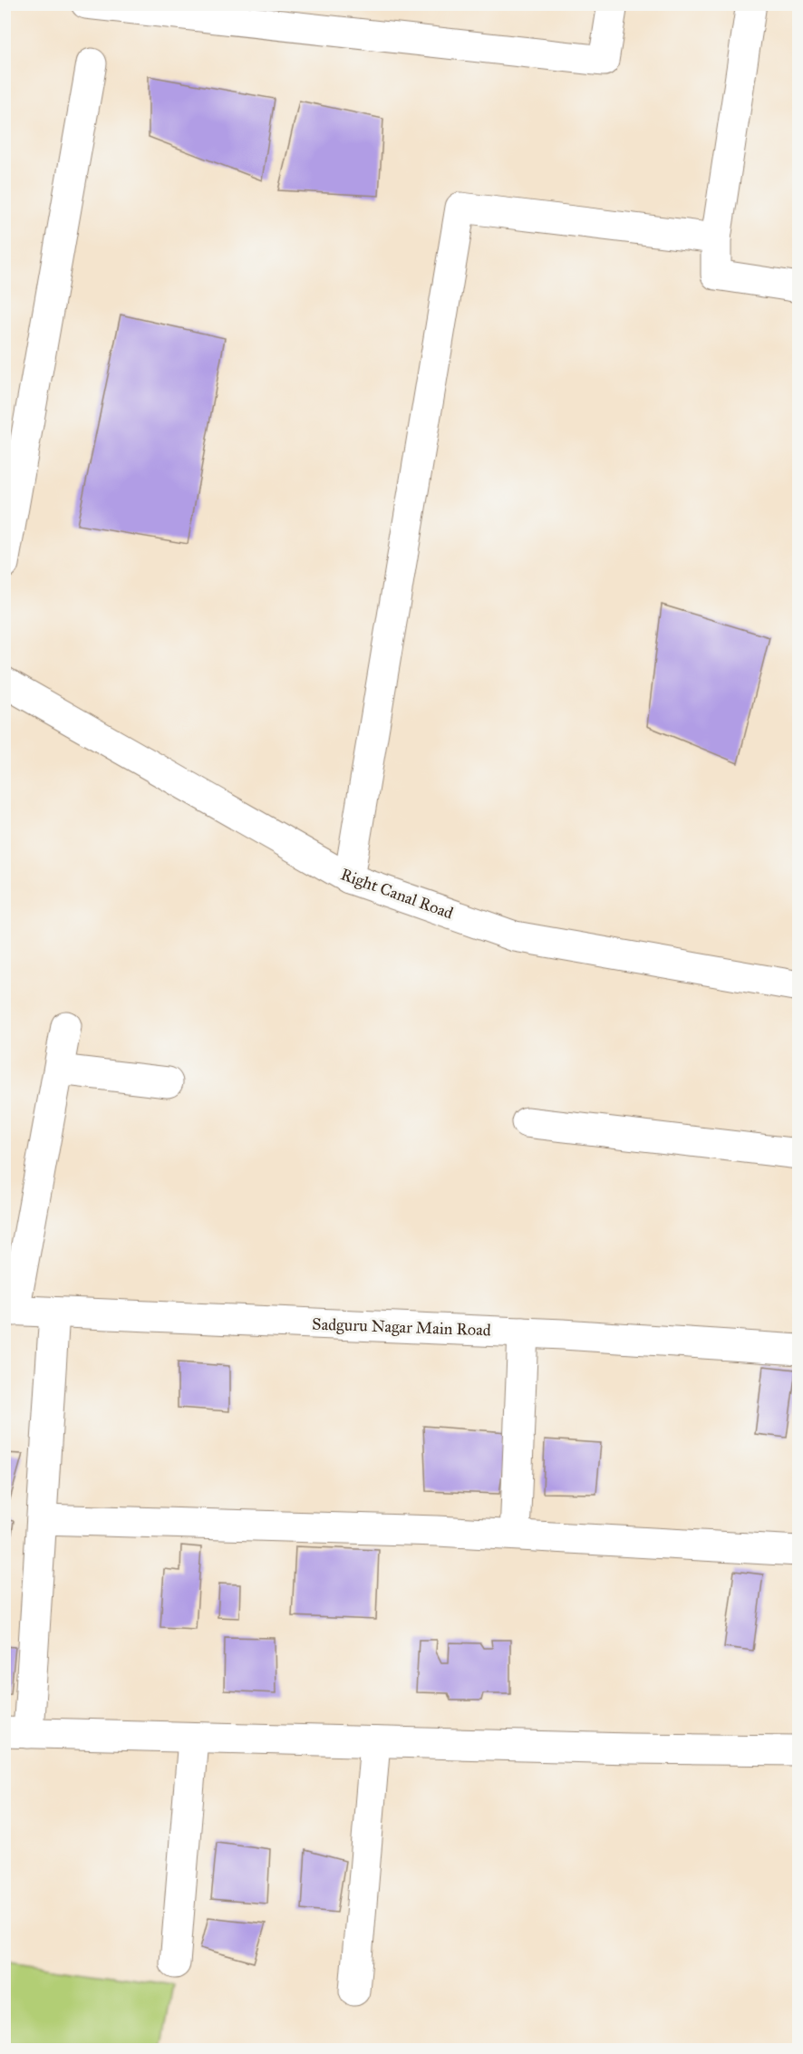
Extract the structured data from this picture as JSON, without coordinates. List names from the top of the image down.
{
  "streets": {
    "street": ["Right Canal Road", "Sadguru Nagar Main Road"]
  }
}
